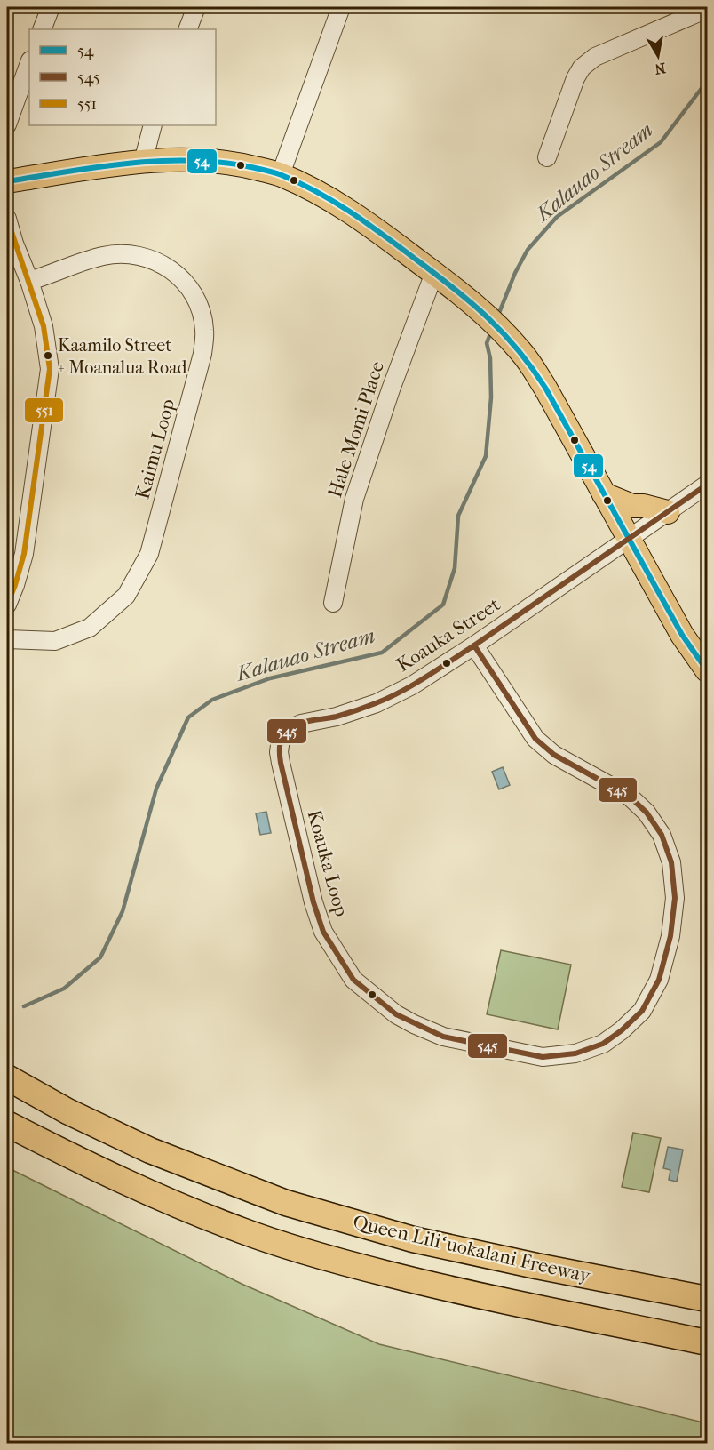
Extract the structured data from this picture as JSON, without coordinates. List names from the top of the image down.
{
  "streets": {
    "highway": ["Queen Liliʻuokalani Freeway"],
    "street": [
      "Hale Momi Place",
      "Kaimu Loop",
      "Koauka Street",
      "Koauka Loop"
    ]
  },
  "crossings": [
    ["Koauka Street", "Koauka Loop"]
  ],
  "water": ["Kalauao Stream"],
  "places": ["Kaamilo Street + Moanalua Road"],
  "lines": ["transit line 54", "transit line 551", "transit line 545"],
  "legend": ["54", "545", "551"],
  "north": "bottom"
}
